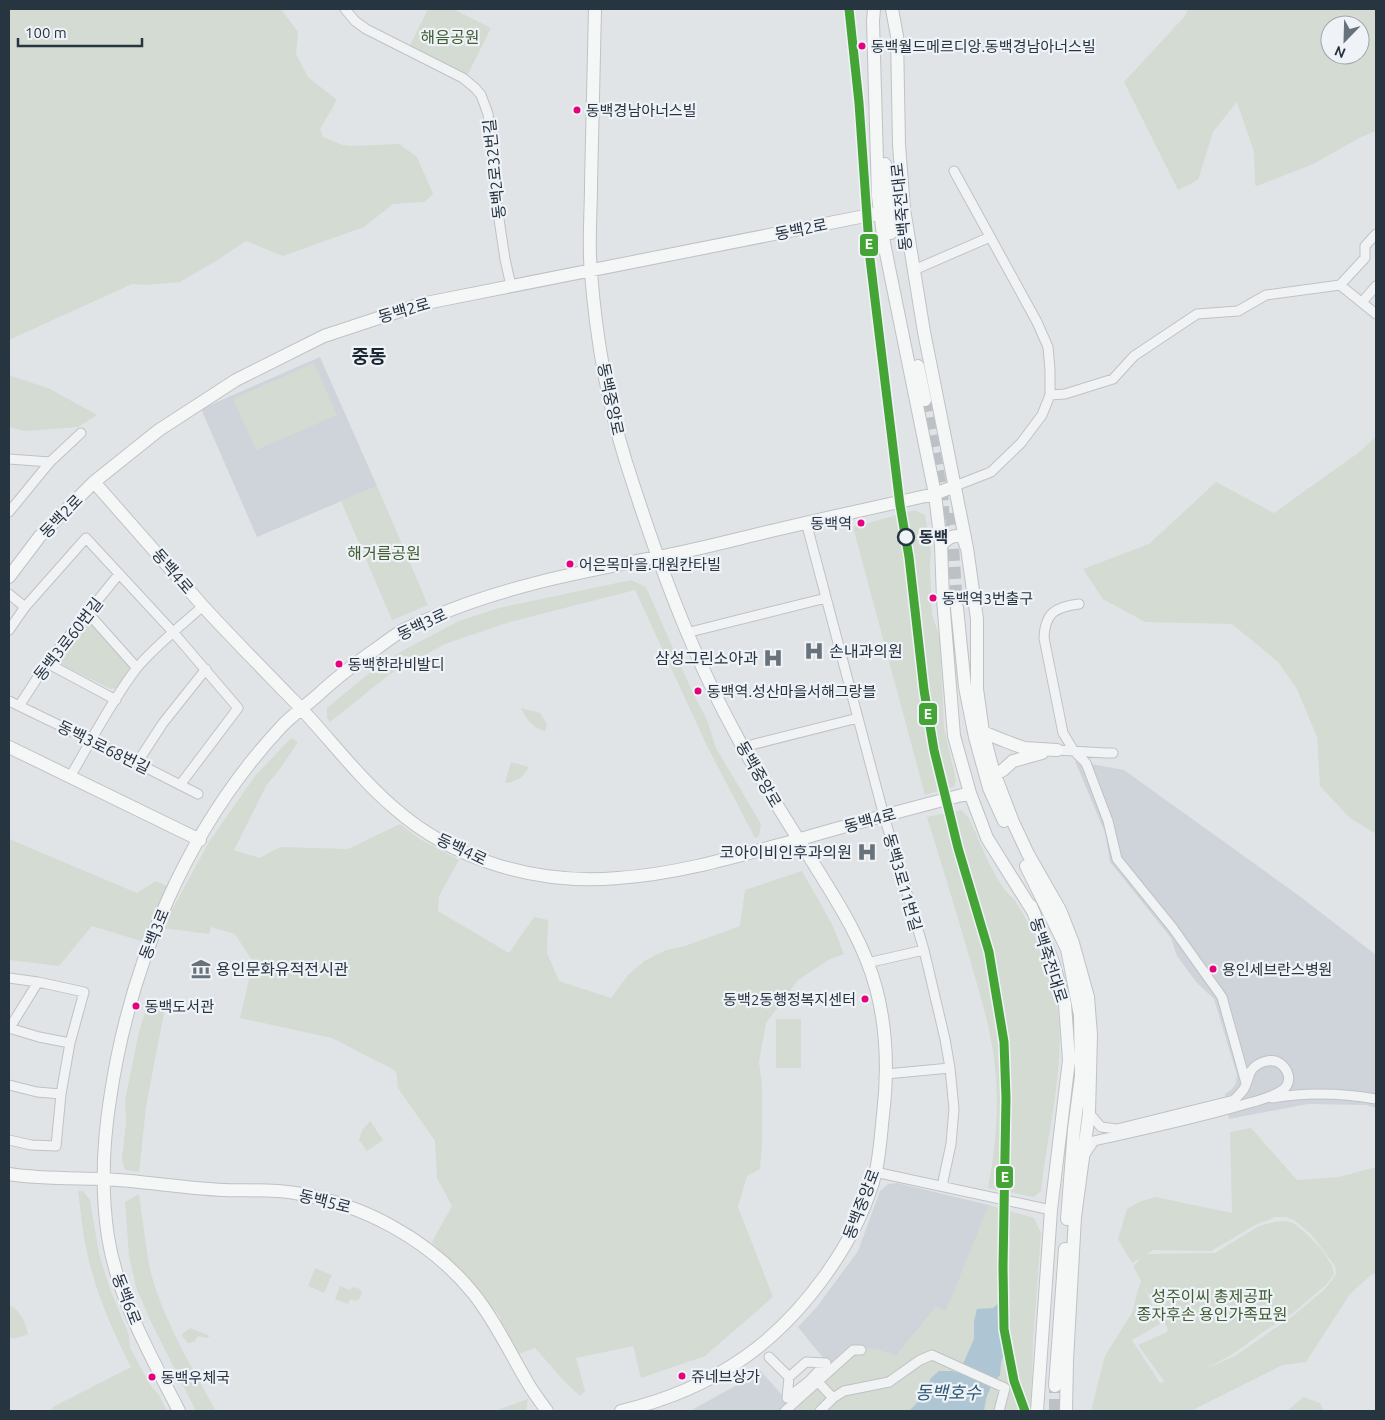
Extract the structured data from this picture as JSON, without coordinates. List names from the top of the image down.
{
  "streets": {
    "street": [
      "동백2로32번길",
      "동백죽전대로",
      "동백2로",
      "동백중앙로",
      "동백4로",
      "동백3로",
      "동백3로60번길",
      "동백3로68번길",
      "동백3로11번길",
      "동백5로",
      "동백6로"
    ]
  },
  "crossings": [
    ["동백2로32번길", "동백2로"],
    ["동백2로", "동백중앙로"],
    ["동백2로", "동백4로"],
    ["동백중앙로", "동백4로"],
    ["동백중앙로", "동백3로"],
    ["동백4로", "동백3로"],
    ["동백4로", "동백3로11번길"],
    ["동백3로", "동백3로11번길"],
    ["동백3로", "동백5로"],
    ["동백3로", "동백6로"],
    ["동백3로60번길", "동백3로68번길"],
    ["동백5로", "동백6로"]
  ],
  "districts": ["중동"],
  "water": ["동백호수"],
  "parks": ["해음공원", "해거름공원", "성주이씨 총제공파 종자후손 용인가족묘원"],
  "places": {
    "other": [
      "동백월드메르디앙.동백경남아너스빌",
      "동백경남아너스빌",
      "동백역",
      "동백",
      "어은목마을.대원칸타빌",
      "동백역3번출구",
      "동백한라비발디",
      "동백역.성산마을서해그랑블",
      "용인세브란스병원",
      "동백2동행정복지센터",
      "동백도서관",
      "쥬네브상가",
      "동백우체국"
    ],
    "hospital": ["손내과의원", "삼성그린소아과", "코아이비인후과의원"],
    "museum": ["용인문화유적전시관"]
  },
  "lines": ["transit line E"],
  "scale_bar": "100 m",
  "north": "bottom left"
}
